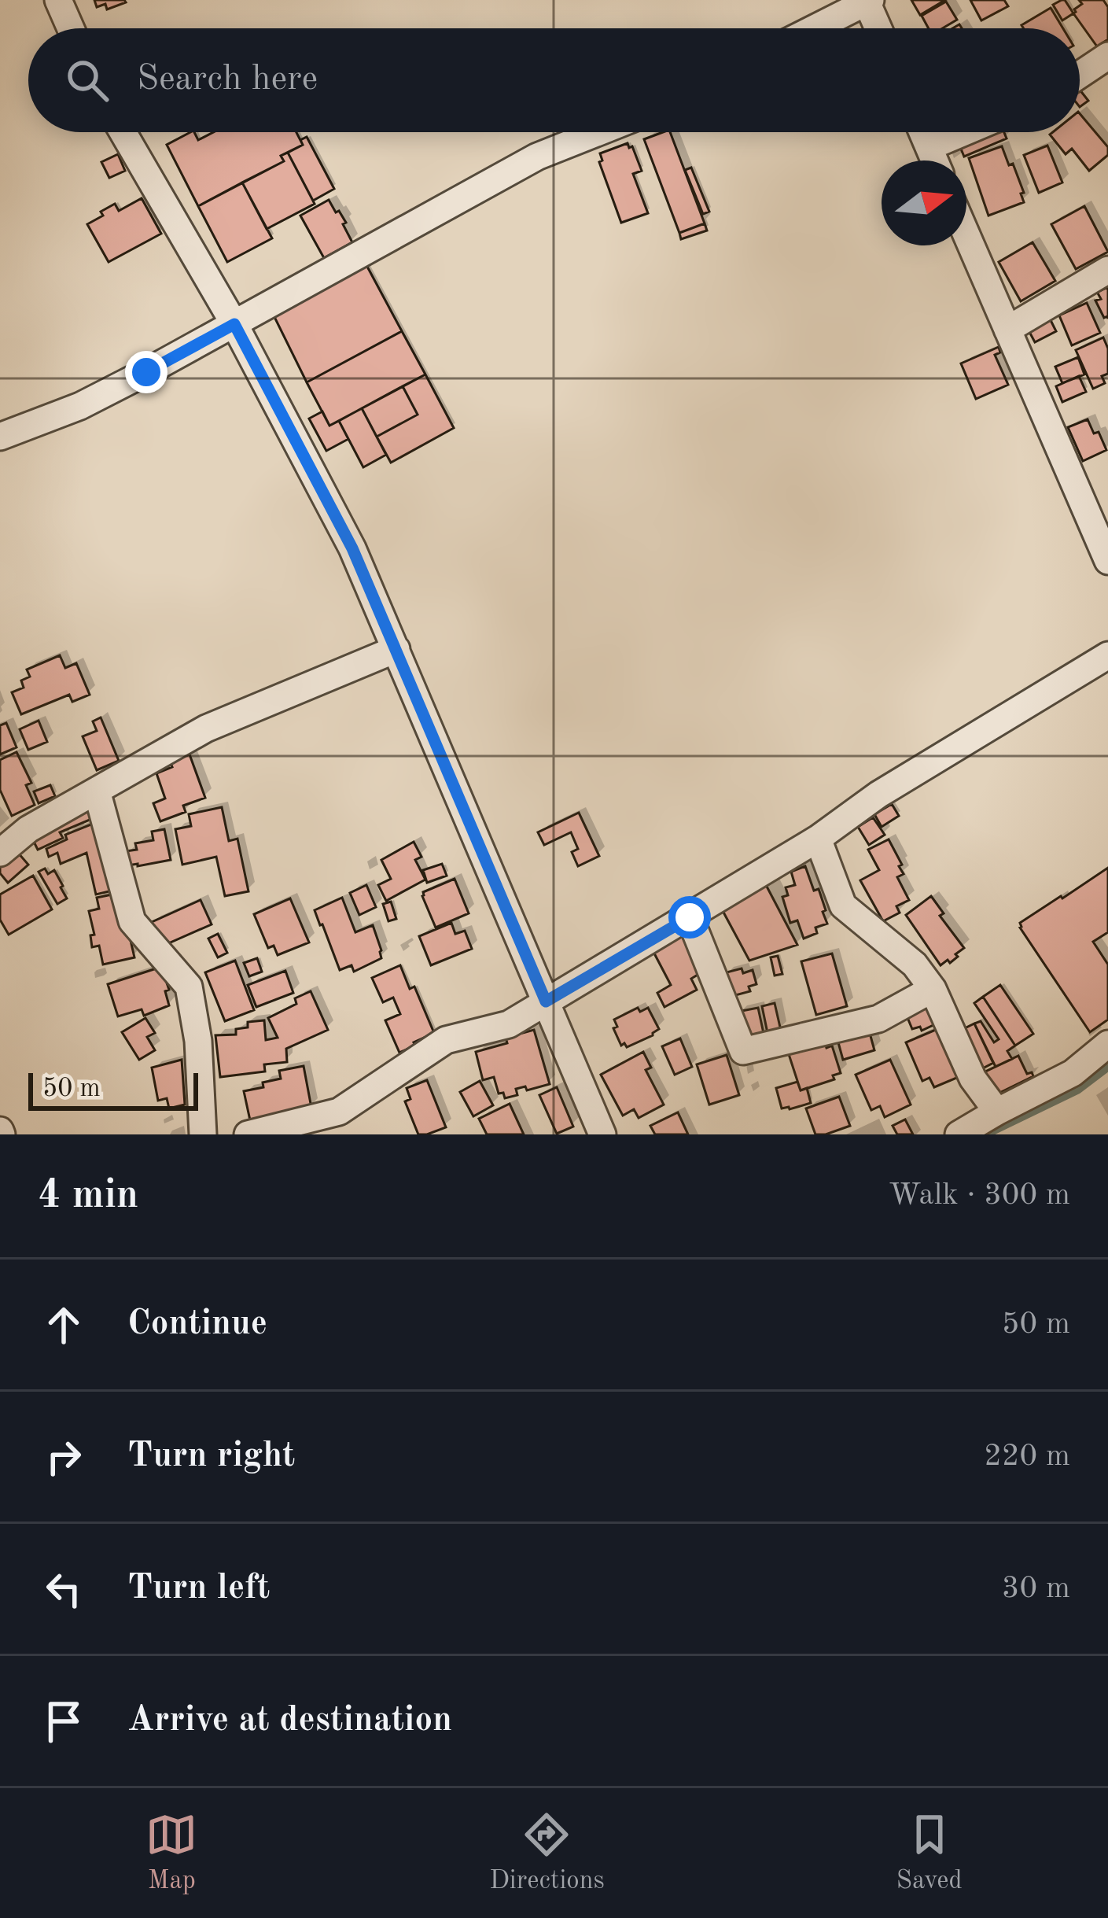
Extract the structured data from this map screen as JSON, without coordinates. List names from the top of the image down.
{
  "scale_bar": "50 m",
  "north": "right",
  "page": {
    "search": "Search here",
    "scale": "50 m",
    "heading": ["4 min", "Walk · 300 m"],
    "list": [
      ["Continue", "50 m"],
      ["Turn right", "220 m"],
      ["Turn left", "30 m"],
      "Arrive at destination"
    ],
    "nav": ["Map", "Directions", "Saved"]
  }
}
